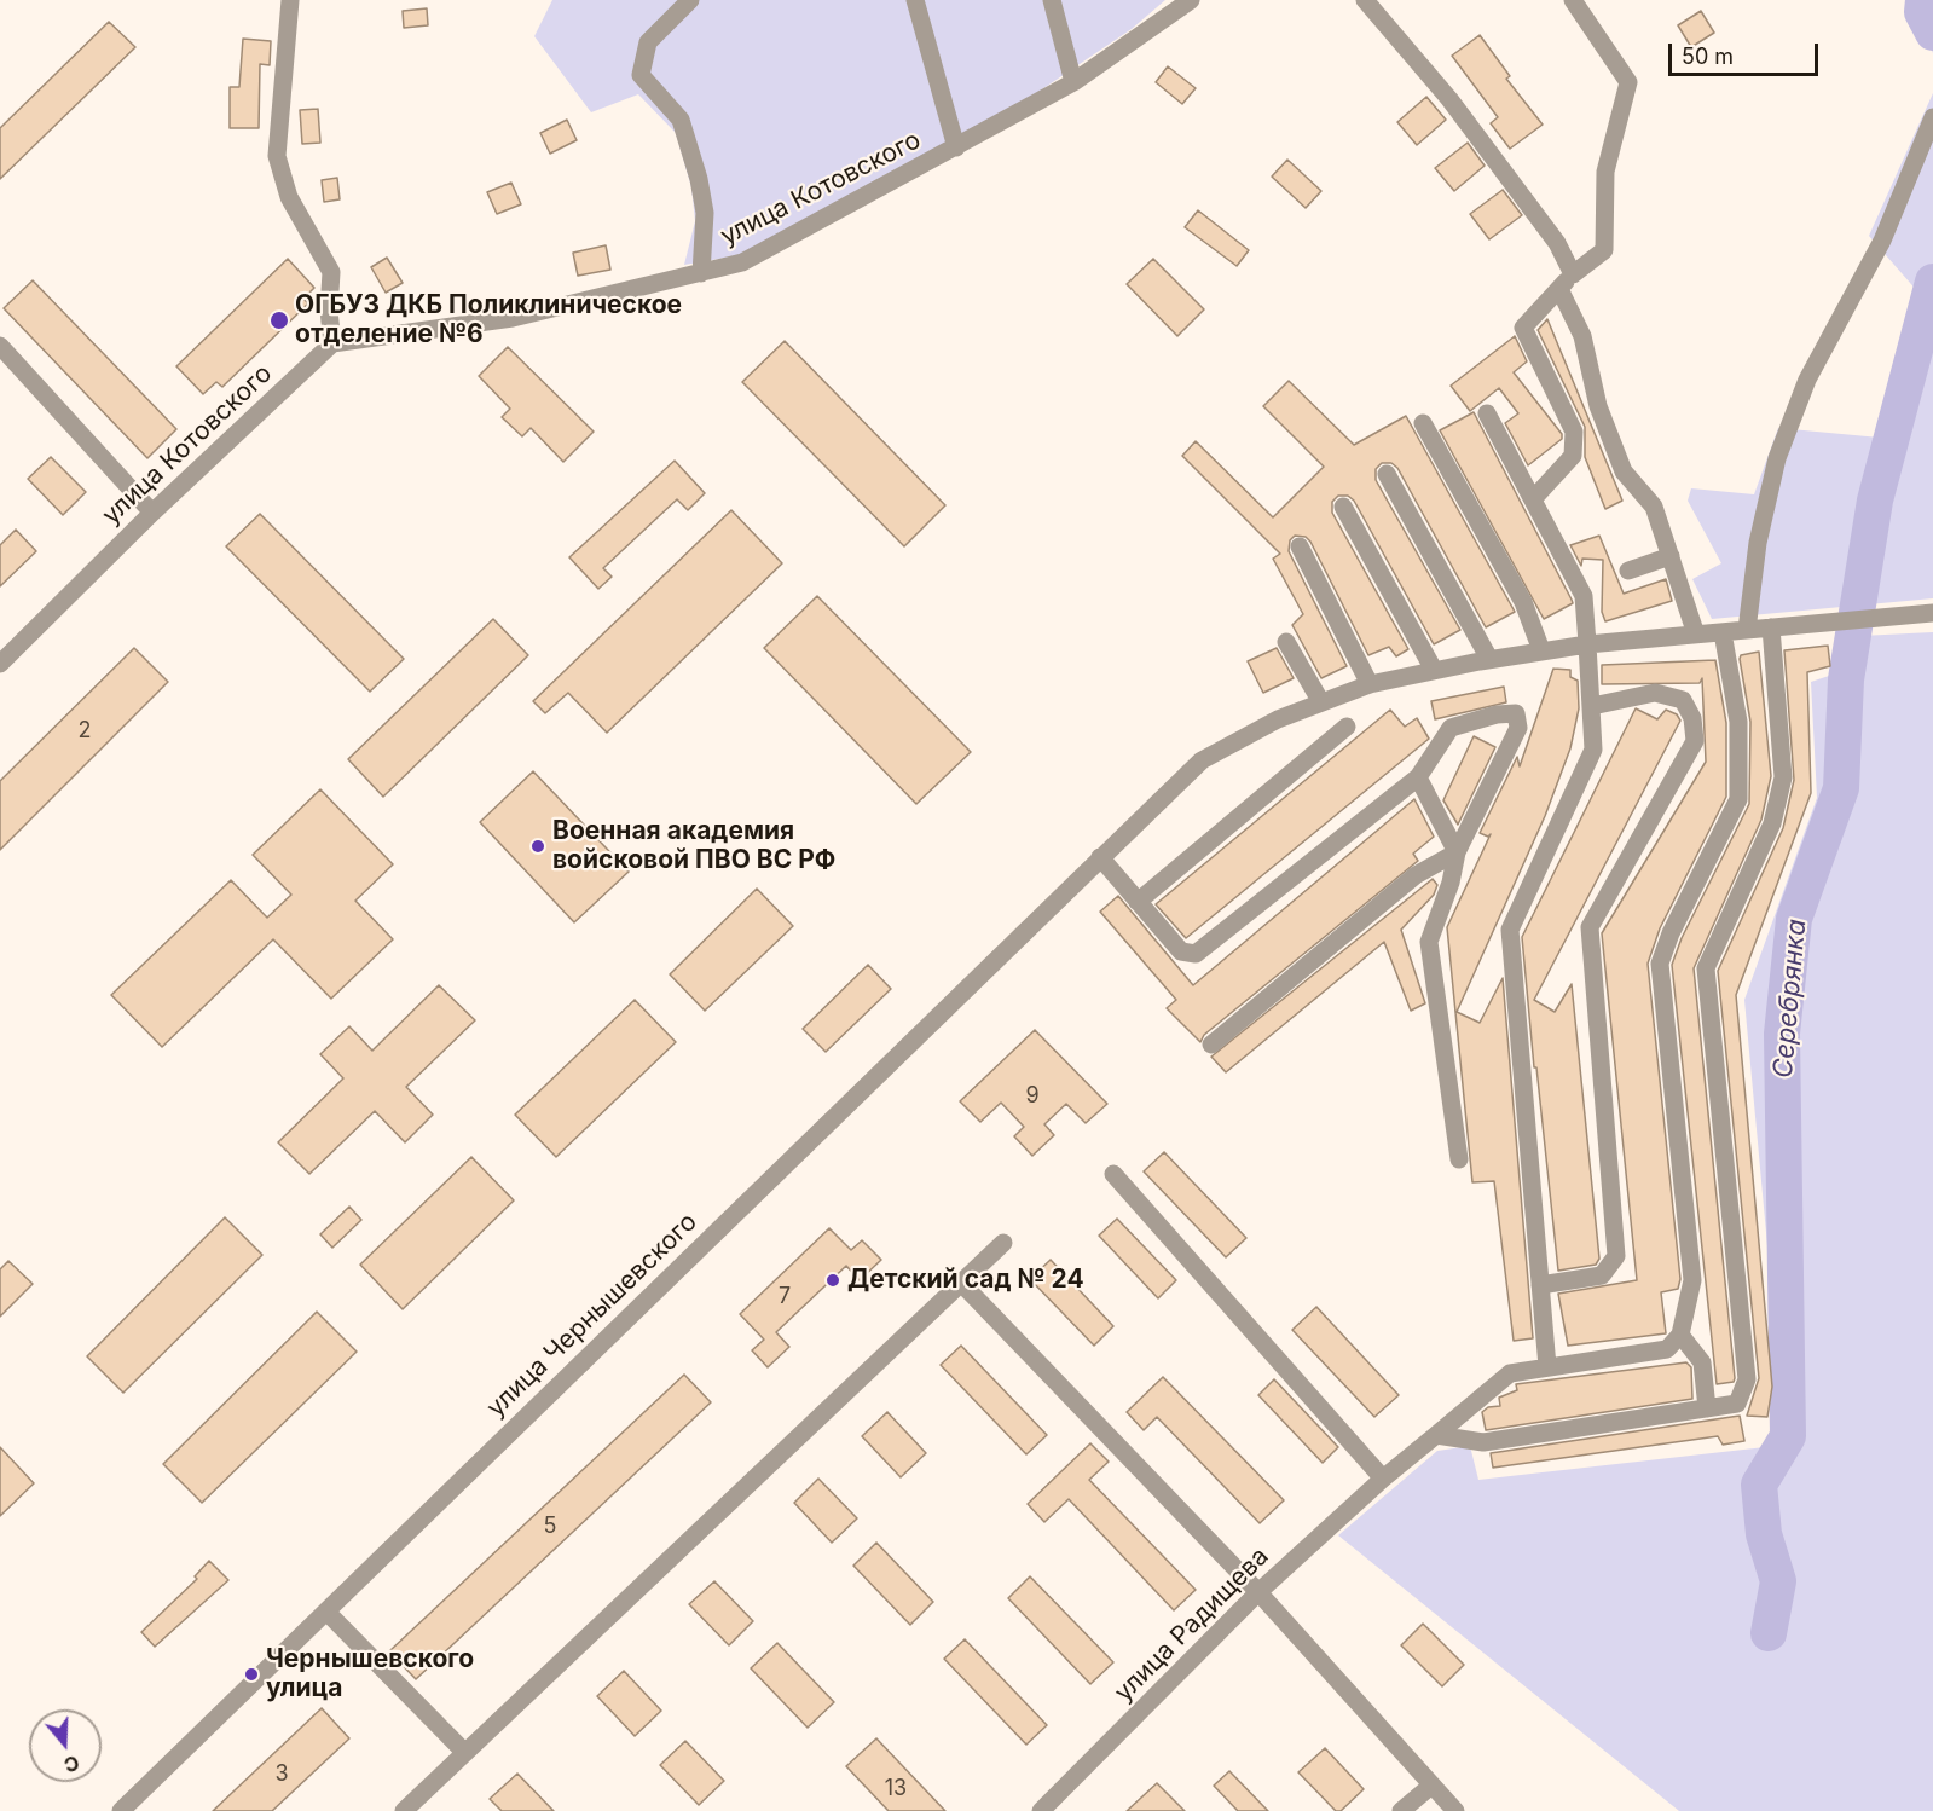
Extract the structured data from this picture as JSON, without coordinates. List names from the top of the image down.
{
  "streets": {
    "street": ["улица Котовского", "улица Чернышевского", "улица Радищева"]
  },
  "water": ["Серебрянка"],
  "places": [
    "ОГБУЗ ДКБ Поликлиническое отделение №6",
    "Военная академия войсковой ПВО ВС РФ",
    "Детский сад № 24",
    "Чернышевского улица"
  ],
  "house_numbers": [
    "2",
    "9",
    "7",
    "5",
    "3",
    "13"
  ],
  "scale_bar": "50 m",
  "north": "bottom"
}
